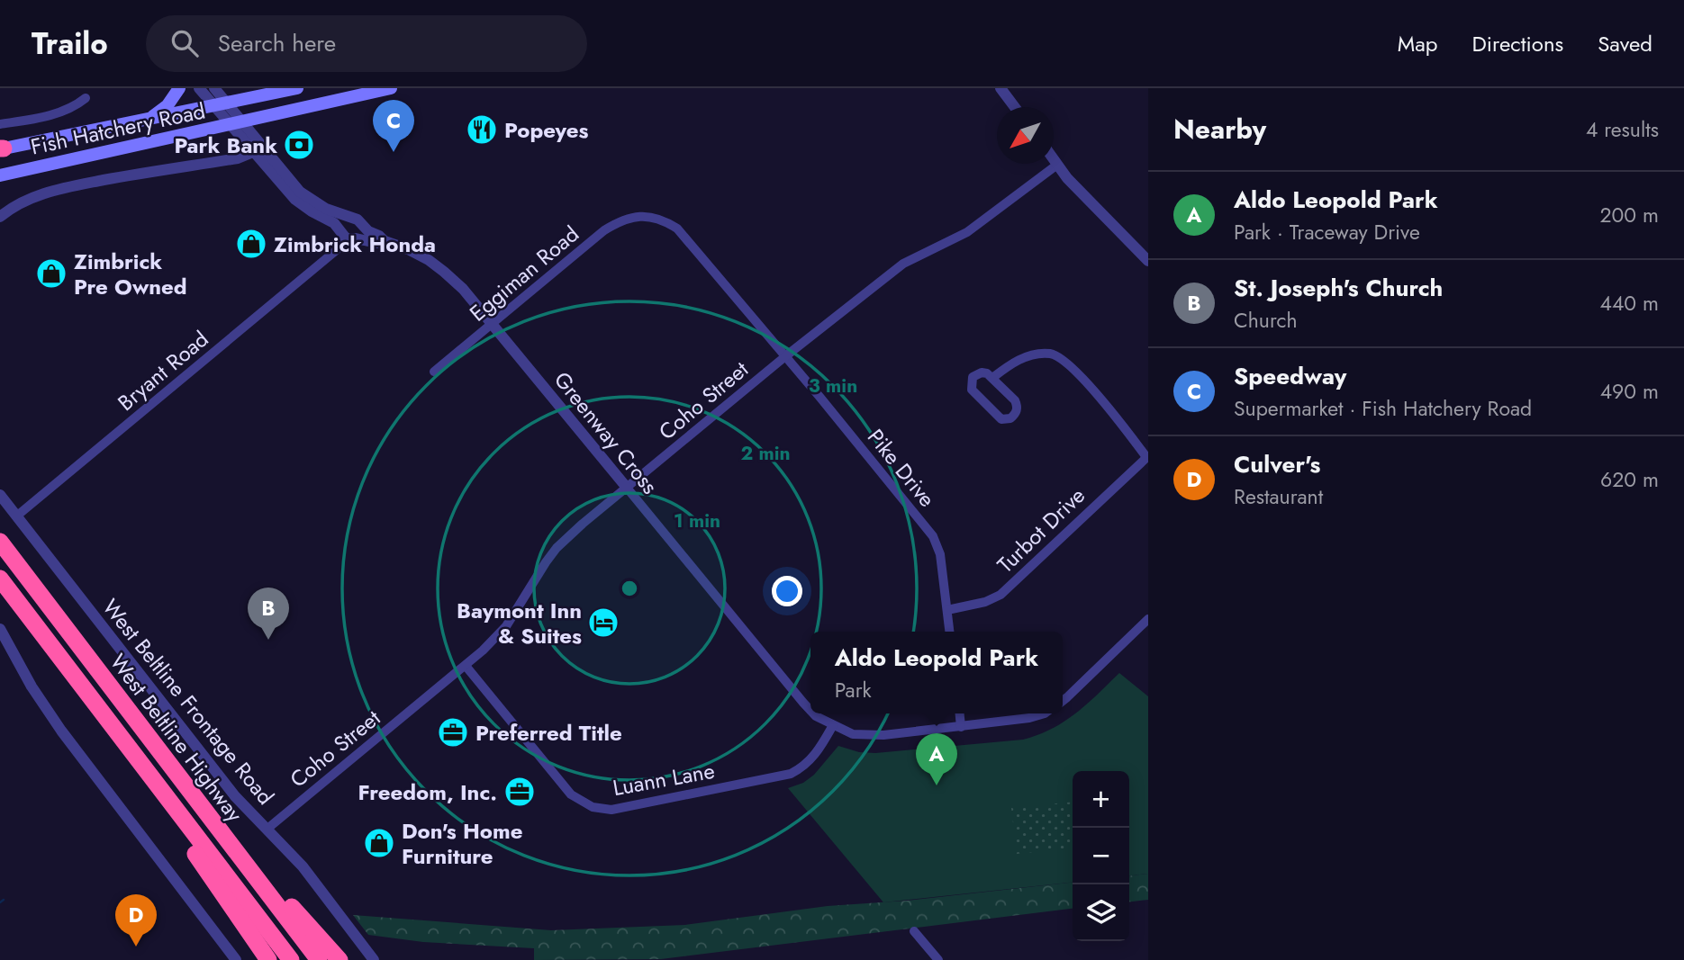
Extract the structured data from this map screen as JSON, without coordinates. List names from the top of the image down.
{
  "streets": {
    "highway": ["West Beltline Highway"],
    "main road": ["Fish Hatchery Road"],
    "street": [
      "Eggiman Road",
      "Bryant Road",
      "Coho Street",
      "Greenway Cross",
      "Pike Drive",
      "Turbot Drive",
      "West Beltline Frontage Road",
      "Luann Lane"
    ]
  },
  "crossings": [
    ["Fish Hatchery Road", "Greenway Cross"],
    ["Eggiman Road", "Greenway Cross"],
    ["Eggiman Road", "Pike Drive"],
    ["Bryant Road", "Greenway Cross"],
    ["Bryant Road", "West Beltline Frontage Road"],
    ["Coho Street", "Greenway Cross"],
    ["Coho Street", "Pike Drive"],
    ["Coho Street", "West Beltline Frontage Road"],
    ["Coho Street", "Luann Lane"],
    ["Greenway Cross", "Luann Lane"],
    ["Pike Drive", "Turbot Drive"]
  ],
  "places": {
    "restaurant": ["Popeyes"],
    "bank": ["Park Bank"],
    "shop": ["Zimbrick Honda", "Zimbrick Pre Owned", "Don's Home Furniture"],
    "hotel": ["Baymont Inn & Suites"],
    "office": ["Preferred Title", "Freedom, Inc."]
  },
  "north": "bottom left",
  "page": {
    "header": "Trailo",
    "search": "Search here",
    "nav": ["Map", "Directions", "Saved"],
    "heading": ["Nearby", "4 results"],
    "pins": [
      "C",
      "B",
      "A",
      "D"
    ],
    "list": [
      {
        "mark": "A",
        "name": "Aldo Leopold Park",
        "note": "Park · Traceway Drive",
        "value": "200 m"
      },
      {
        "mark": "B",
        "name": "St. Joseph's Church",
        "note": "Church",
        "value": "440 m"
      },
      {
        "mark": "C",
        "name": "Speedway",
        "note": "Supermarket · Fish Hatchery Road",
        "value": "490 m"
      },
      {
        "mark": "D",
        "name": "Culver's",
        "note": "Restaurant",
        "value": "620 m"
      }
    ],
    "popup": ["Aldo Leopold Park", "Park"],
    "map_buttons": ["+", "−"]
  },
  "rings": ["3 min", "2 min", "1 min"]
}
